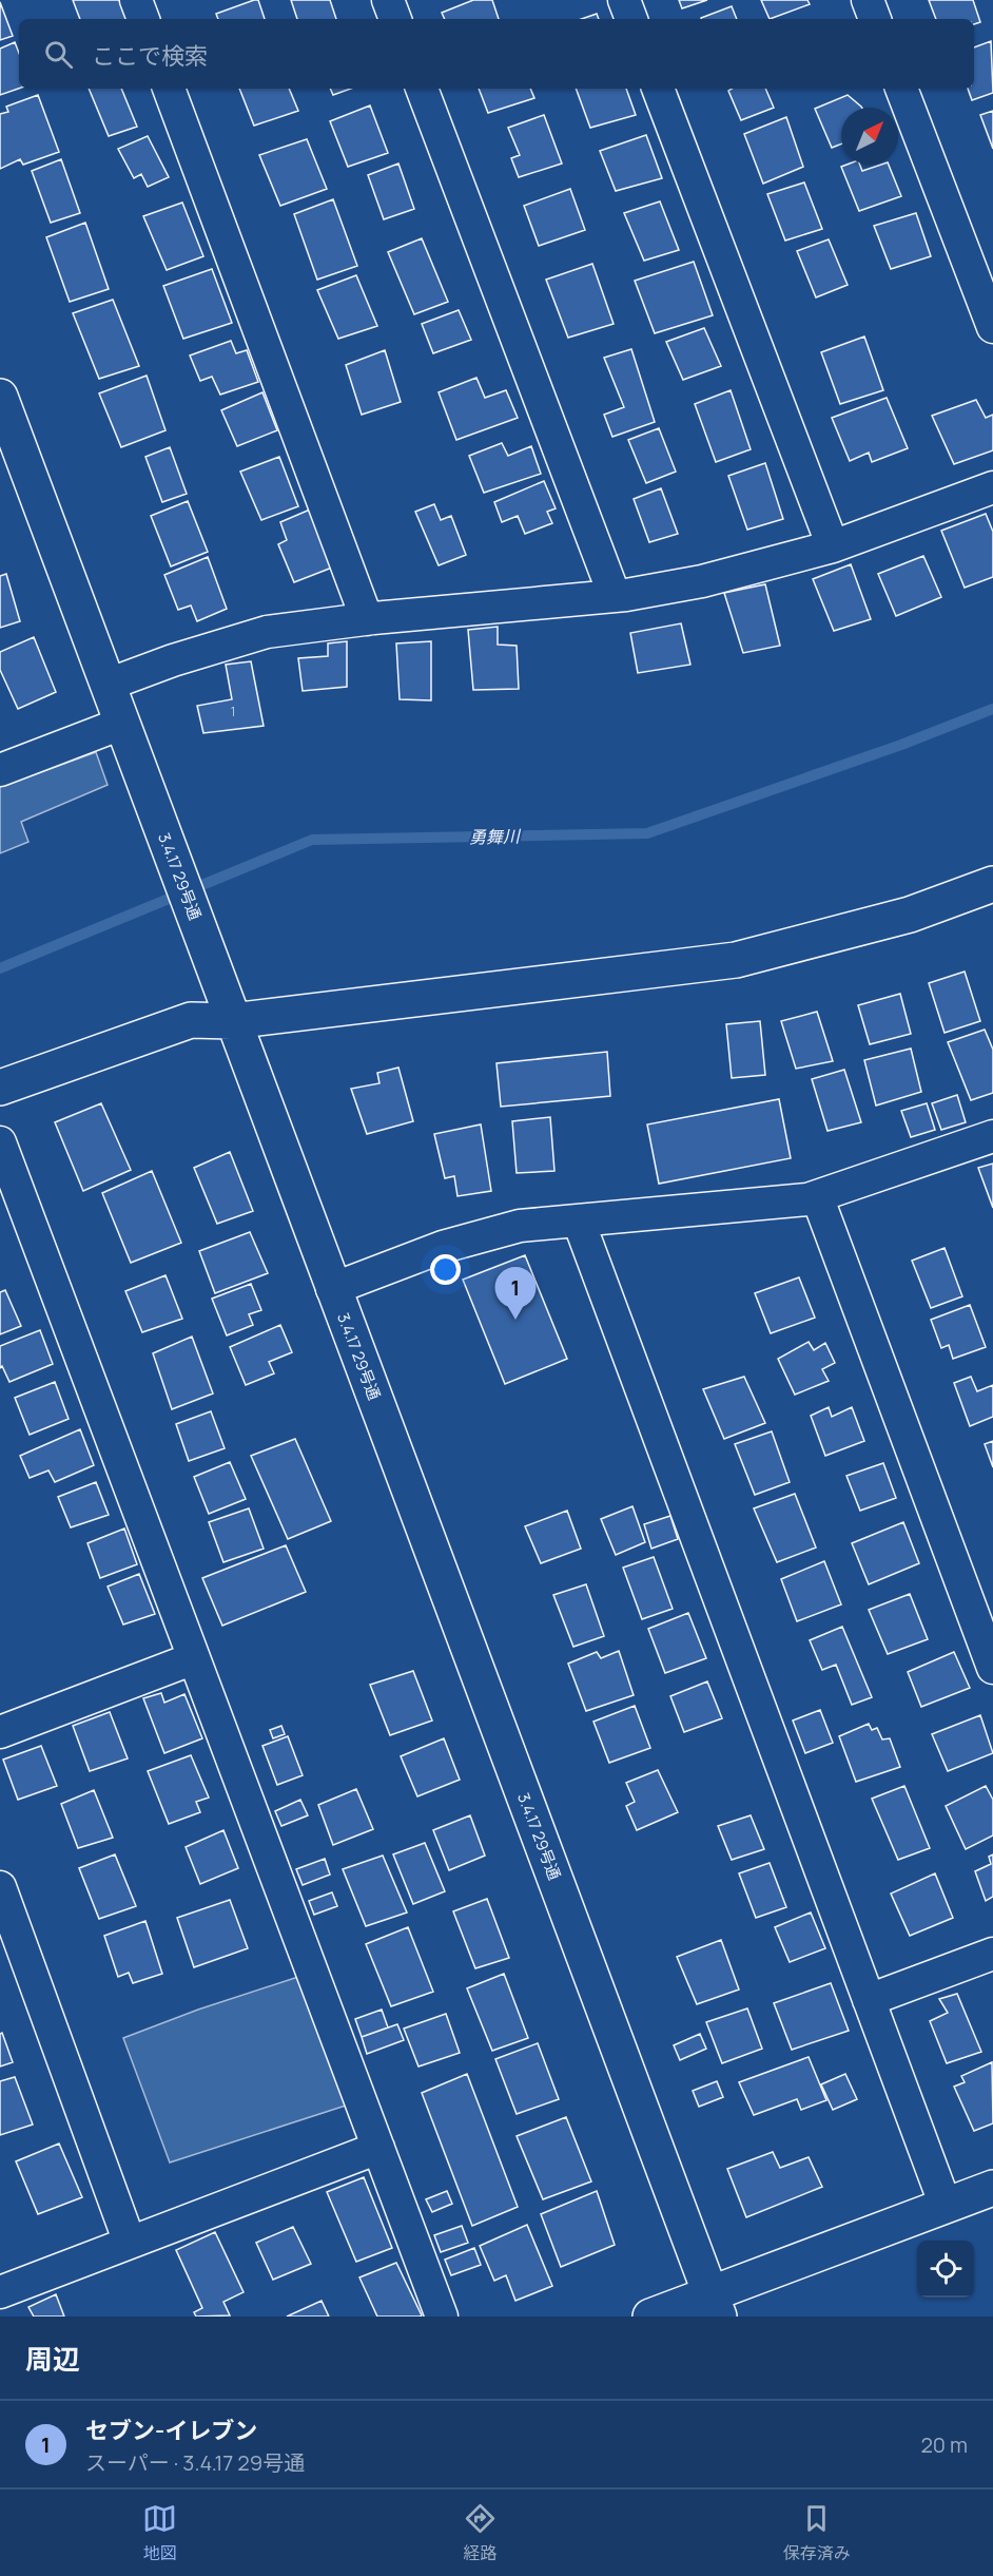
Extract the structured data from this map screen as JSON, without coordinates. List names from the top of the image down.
{
  "streets": {
    "street": ["3.4.17 29号通"]
  },
  "water": ["勇舞川"],
  "house_numbers": ["1"],
  "north": "top right",
  "page": {
    "search": "ここで検索",
    "pins": "1",
    "heading": "周辺",
    "list": [
      {
        "mark": "1",
        "name": "セブン-イレブン",
        "note": "スーパー · 3.4.17 29号通",
        "value": "20 m"
      }
    ],
    "nav": ["地図", "経路", "保存済み"]
  }
}
